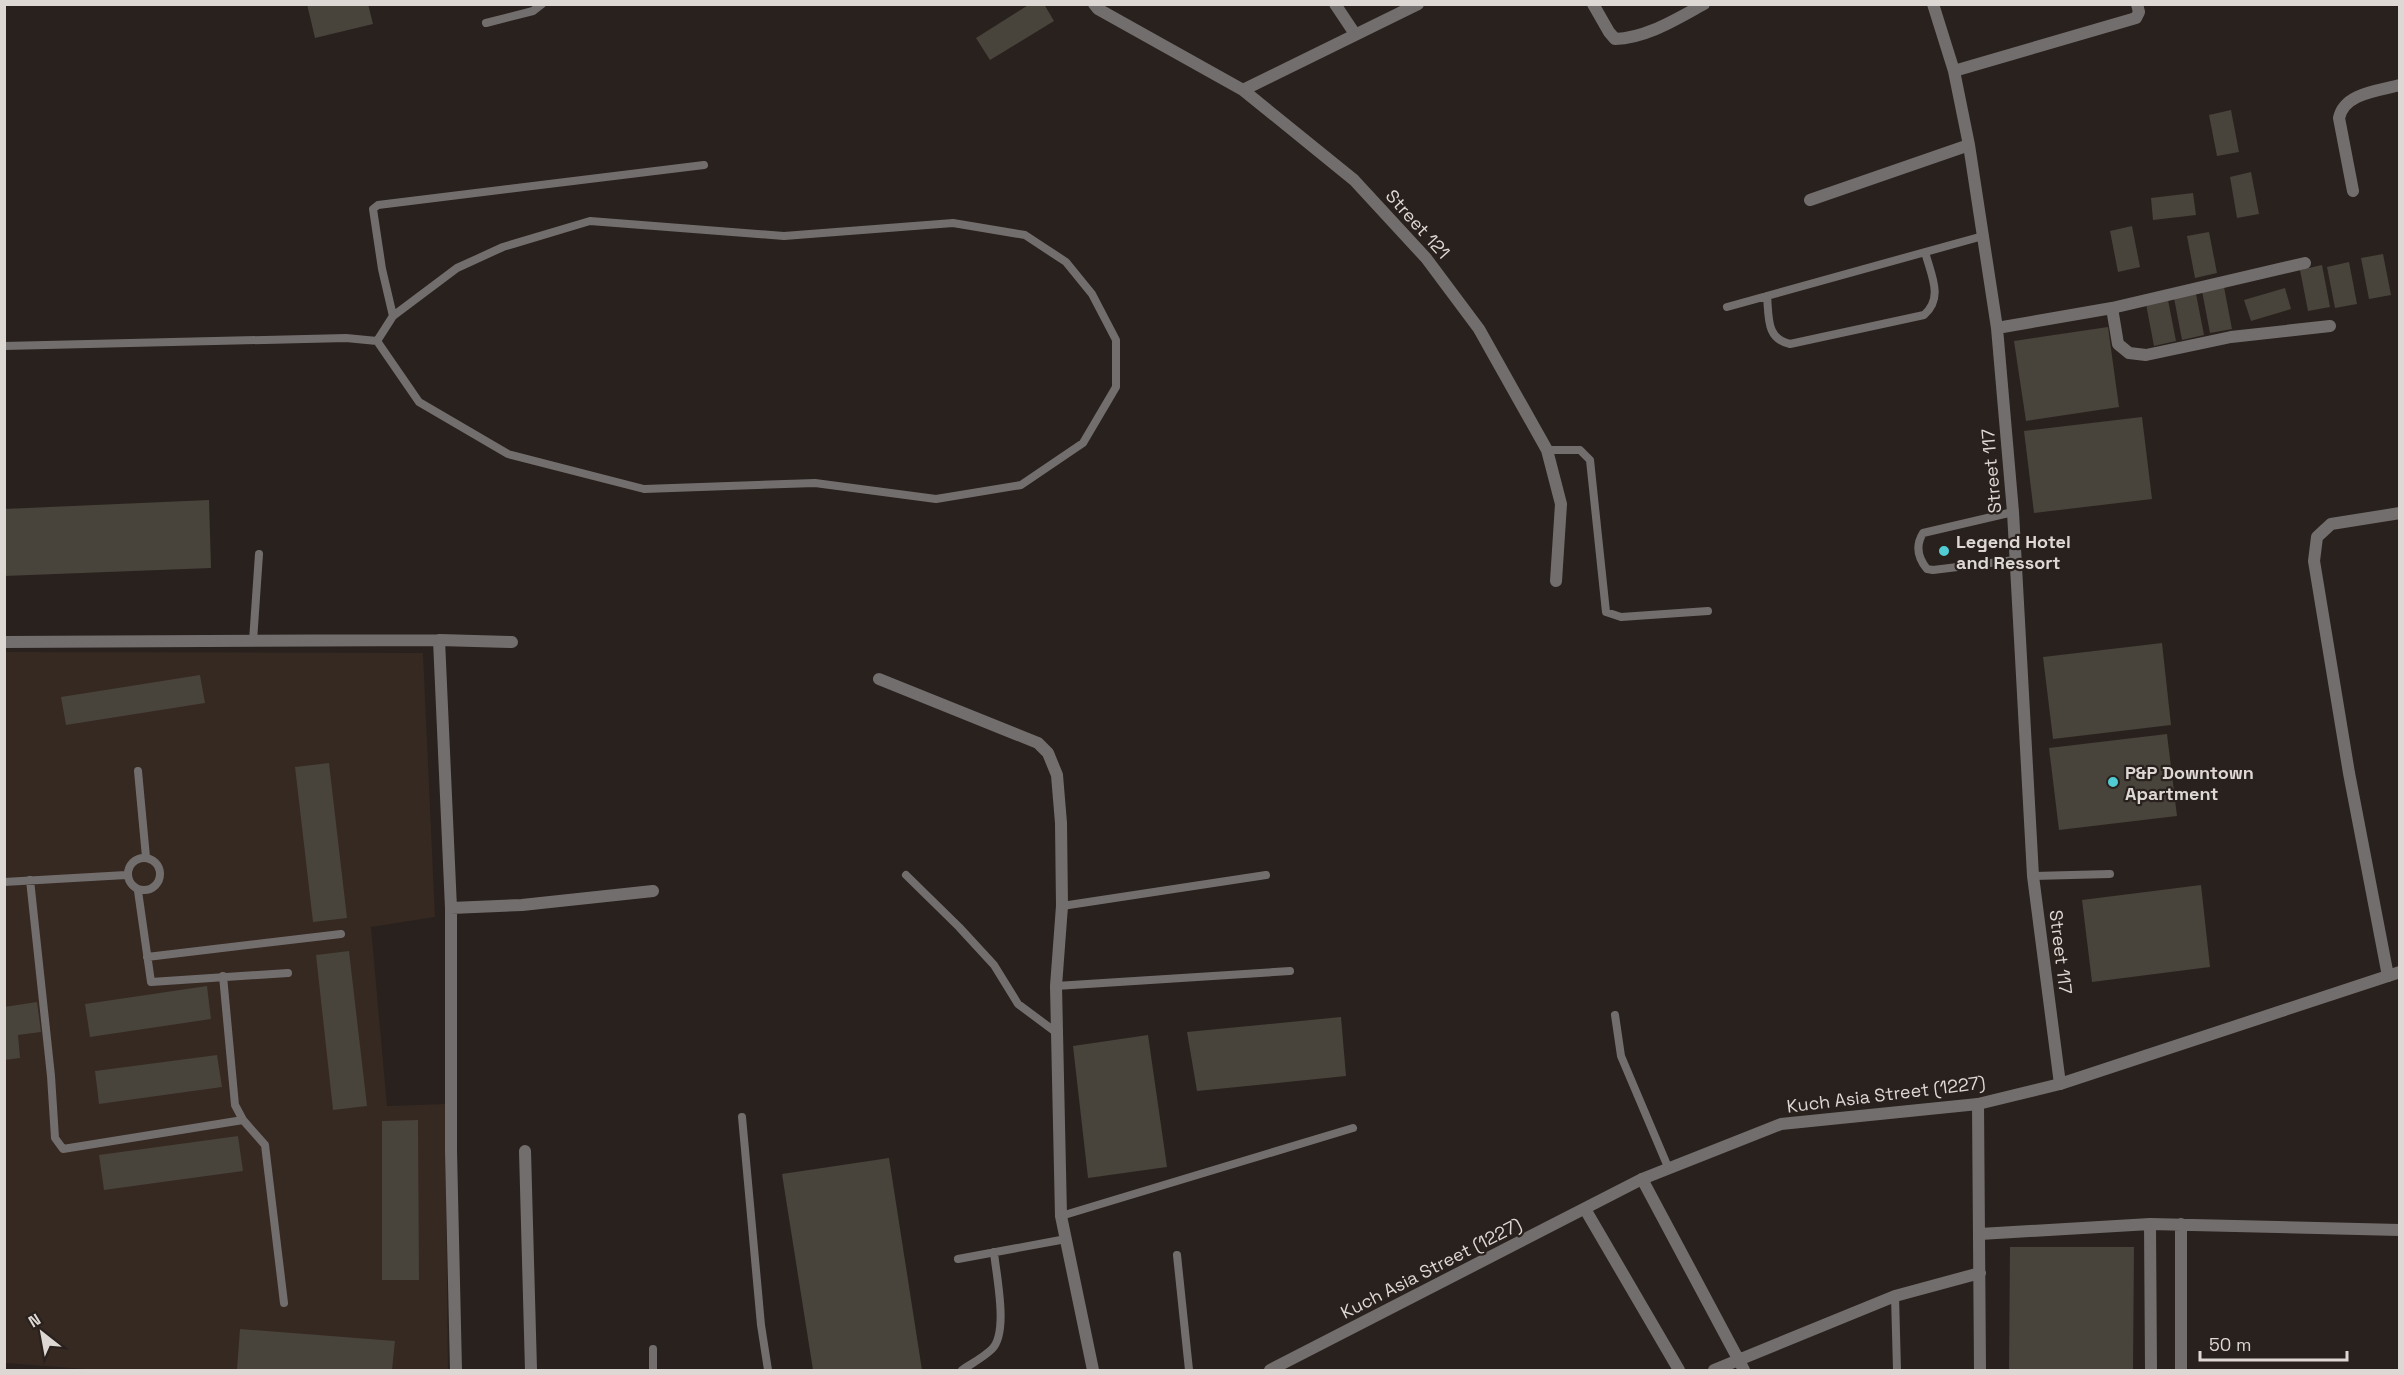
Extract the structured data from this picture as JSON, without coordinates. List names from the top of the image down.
{
  "streets": {
    "street": ["Street 121", "Street 117", "Kuch Asia Street (1227)"]
  },
  "crossings": [
    ["Street 117", "Kuch Asia Street (1227)"]
  ],
  "places": ["Legend Hotel and Ressort", "P&P Downtown Apartment"],
  "scale_bar": "50 m",
  "north": "top left"
}
